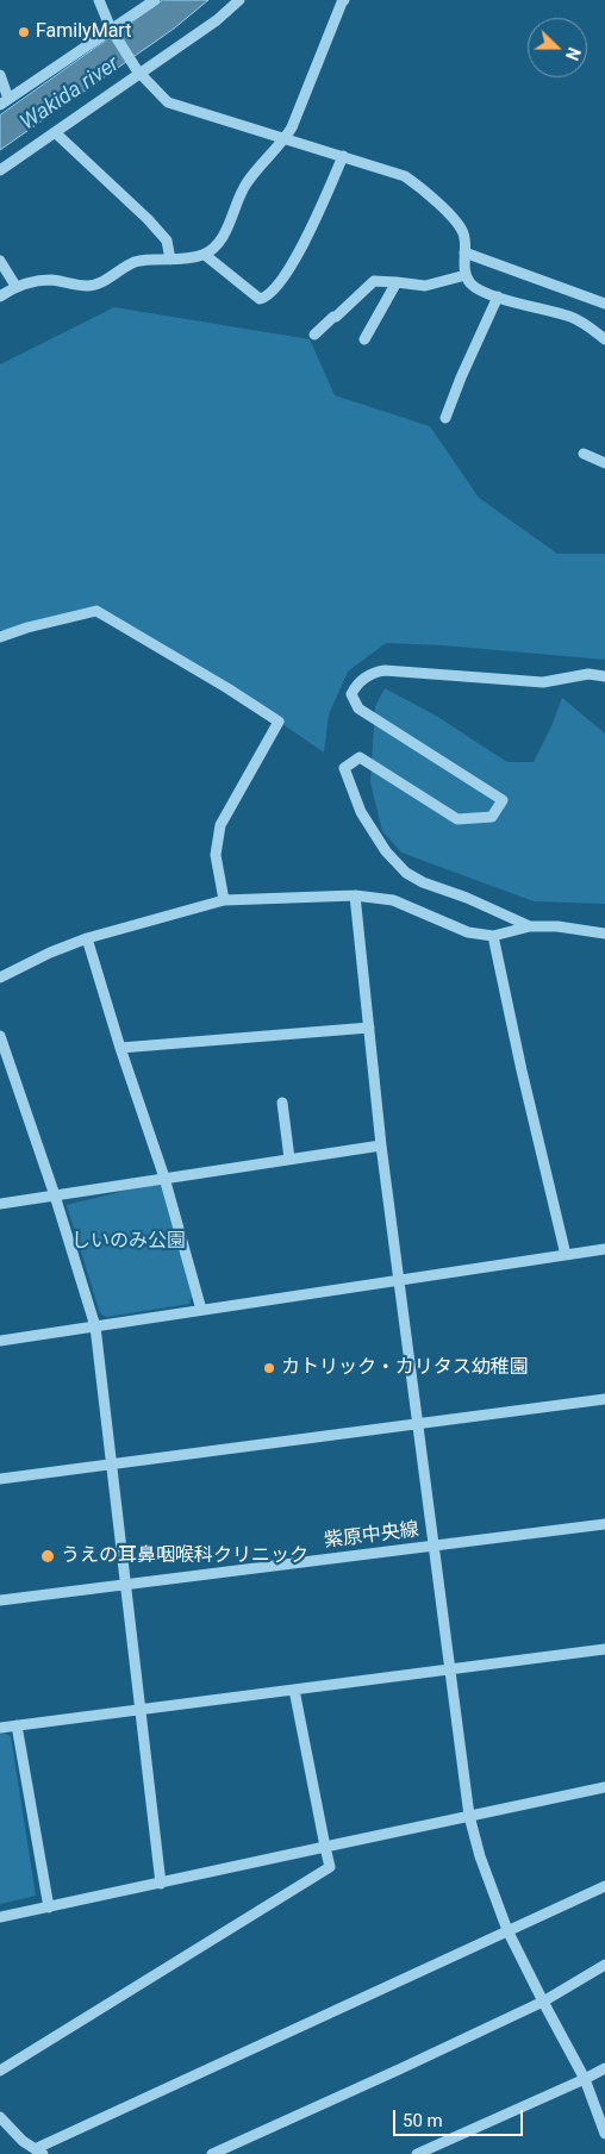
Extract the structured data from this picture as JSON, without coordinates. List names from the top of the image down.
{
  "streets": {
    "street": ["紫原中央線"]
  },
  "water": ["Wakida river"],
  "parks": ["しいのみ公園"],
  "places": ["FamilyMart", "カトリック・カリタス幼稚園", "うえの耳鼻咽喉科クリニック"],
  "scale_bar": "50 m",
  "north": "right"
}
